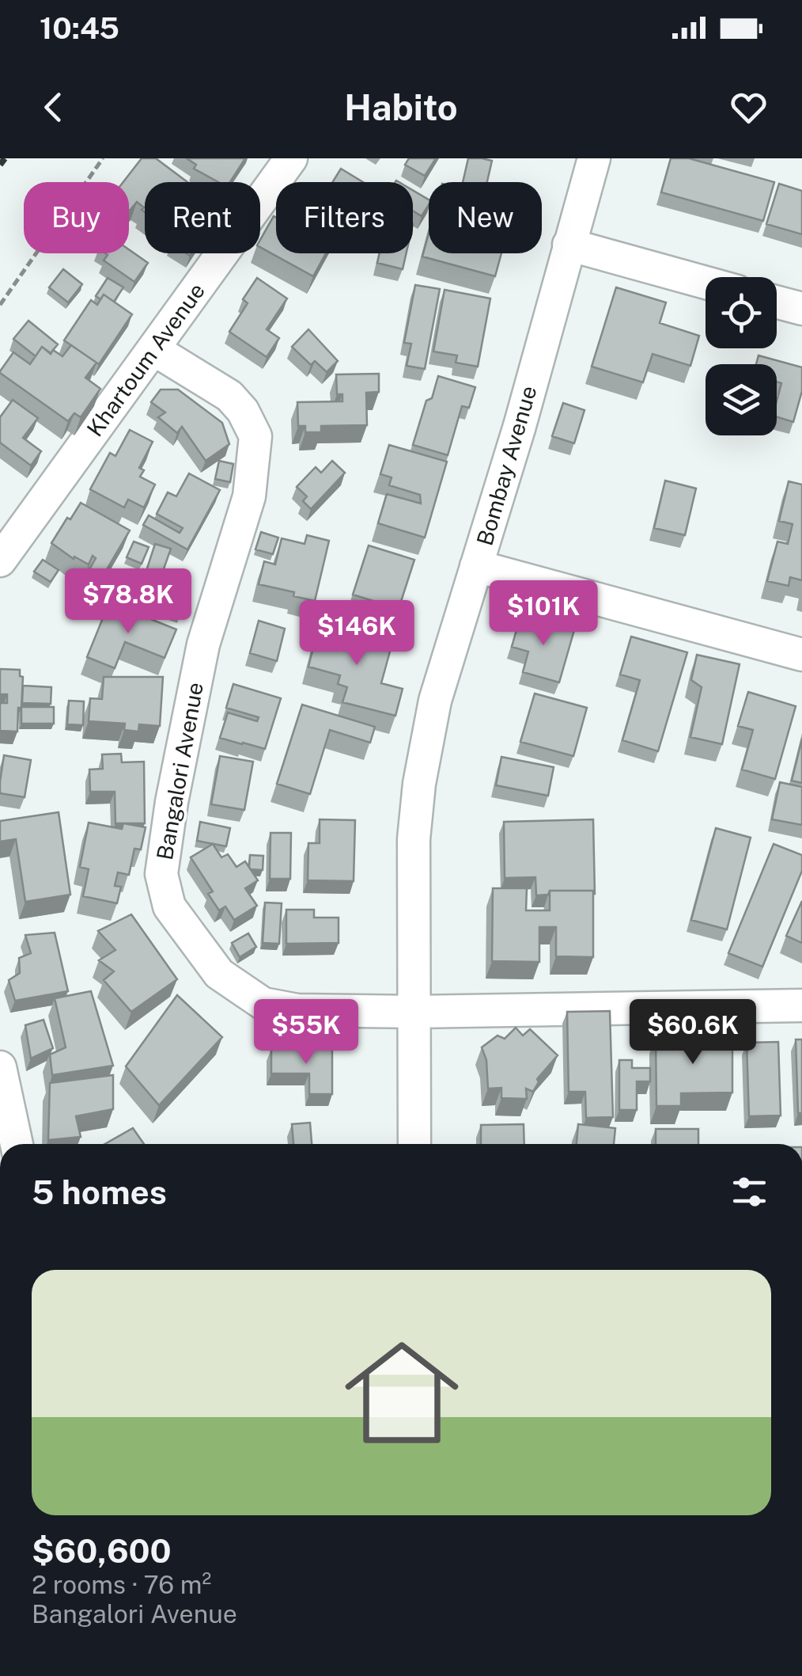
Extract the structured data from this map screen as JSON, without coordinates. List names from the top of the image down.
{
  "streets": {
    "street": ["Khartoum Avenue", "Bombay Avenue", "Bangalori Avenue"]
  },
  "crossings": [
    ["Khartoum Avenue", "Bangalori Avenue"],
    ["Bombay Avenue", "Bangalori Avenue"]
  ],
  "page": {
    "status": "10:45",
    "header": "Habito",
    "chip": [
      "Buy",
      "Rent",
      "Filters",
      "New"
    ],
    "price": [
      "$78.8K",
      "$101K",
      "$146K",
      "$55K",
      "$60.6K"
    ],
    "heading": "5 homes",
    "list": [
      {
        "name": "$60,600",
        "note": "2 rooms · 76 m² · Bangalori Avenue"
      }
    ]
  }
}
